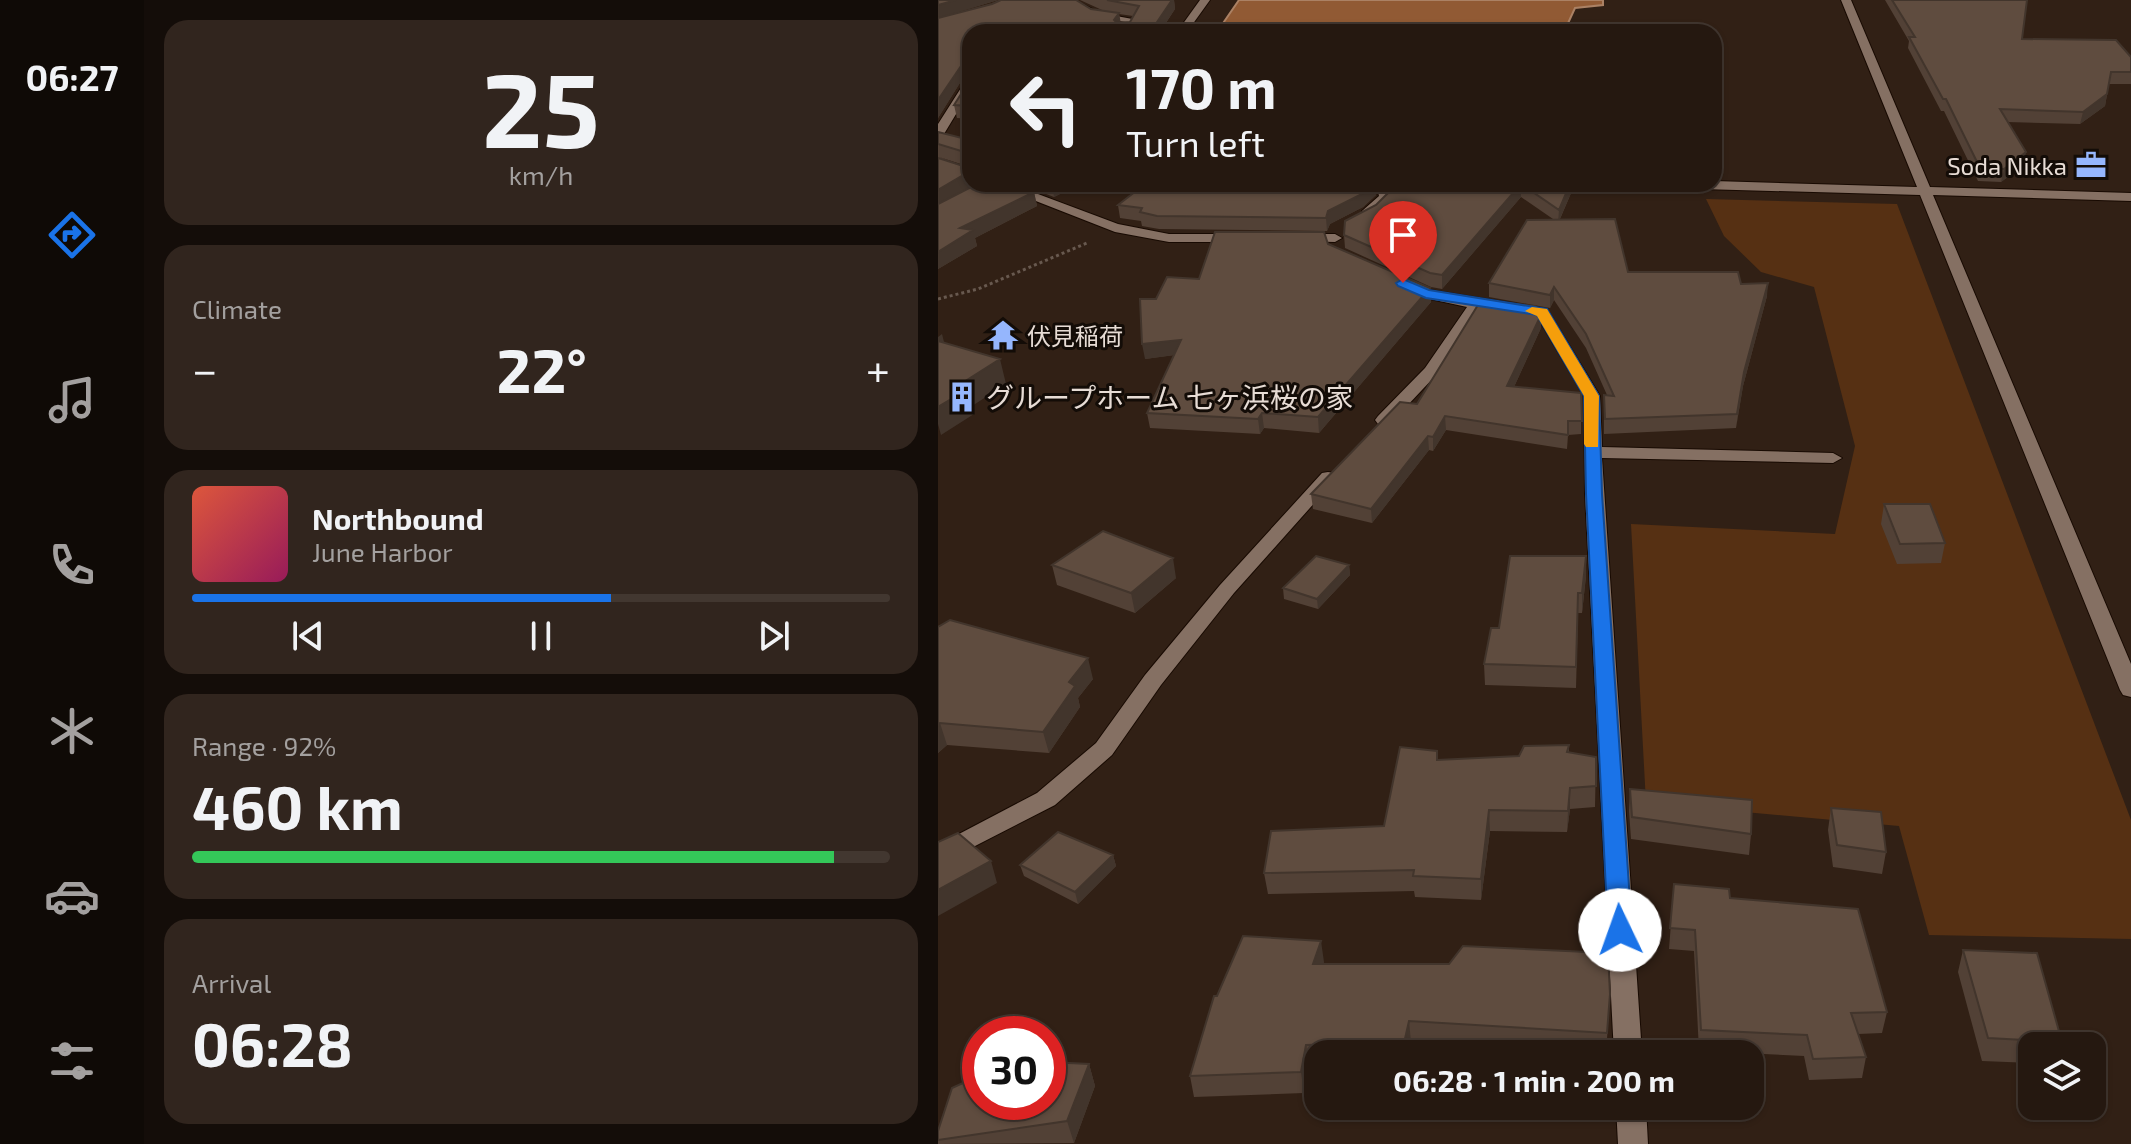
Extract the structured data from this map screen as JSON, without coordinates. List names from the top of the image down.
{
  "places": {
    "office": ["Soda Nikka"],
    "temple": ["伏見稲荷"],
    "building": ["グループホーム 七ヶ浜桜の家"]
  },
  "page": {
    "tabs": "06:27",
    "tile": [
      ["25", "km/h"],
      "Climate",
      ["Range · 92%", "460 km"],
      ["Arrival", "06:28"]
    ],
    "turn": ["170 m", "Turn left"],
    "heat": ["−", "22°", "+"],
    "song": ["Northbound", "June Harbor"],
    "limit": "30",
    "trip": "06:28 · 1 min · 200 m"
  }
}
